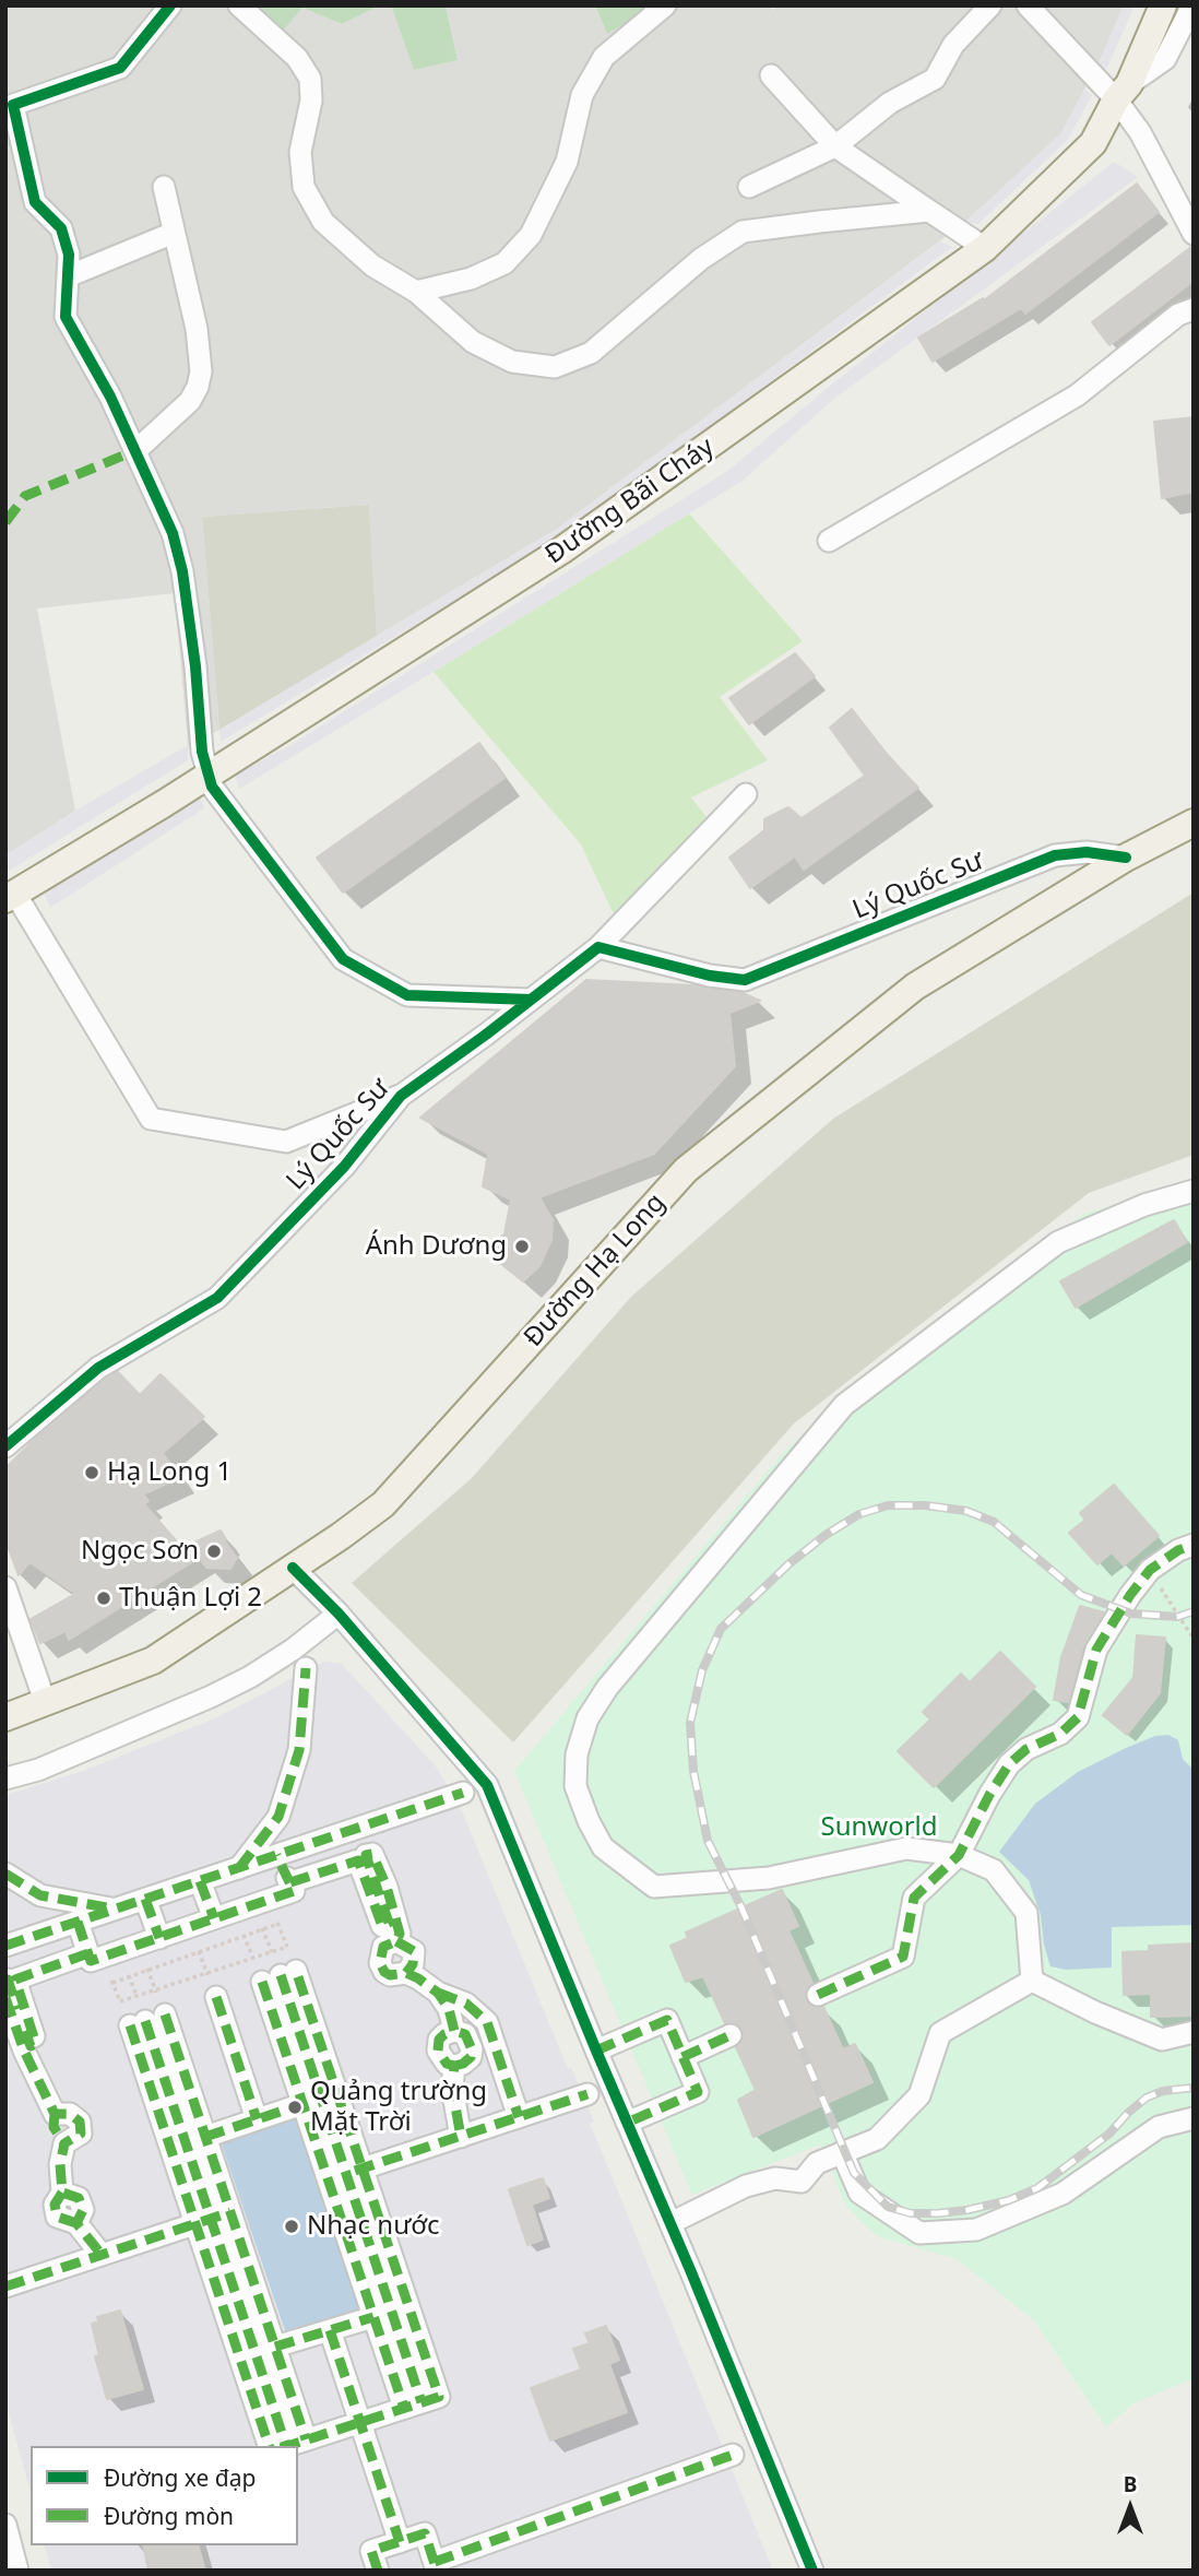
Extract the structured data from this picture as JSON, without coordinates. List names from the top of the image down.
{
  "streets": {
    "main road": ["Đường Bãi Cháy", "Đường Hạ Long"],
    "street": ["Lý Quốc Sư"]
  },
  "crossings": [
    ["Lý Quốc Sư", "Đường Hạ Long"]
  ],
  "parks": ["Sunworld"],
  "places": [
    "Ánh Dương",
    "Hạ Long 1",
    "Ngọc Sơn",
    "Thuận Lợi 2",
    "Quảng trường Mặt Trời",
    "Nhạc nước"
  ],
  "legend": ["Đường xe đạp", "Đường mòn"],
  "north": "top"
}
